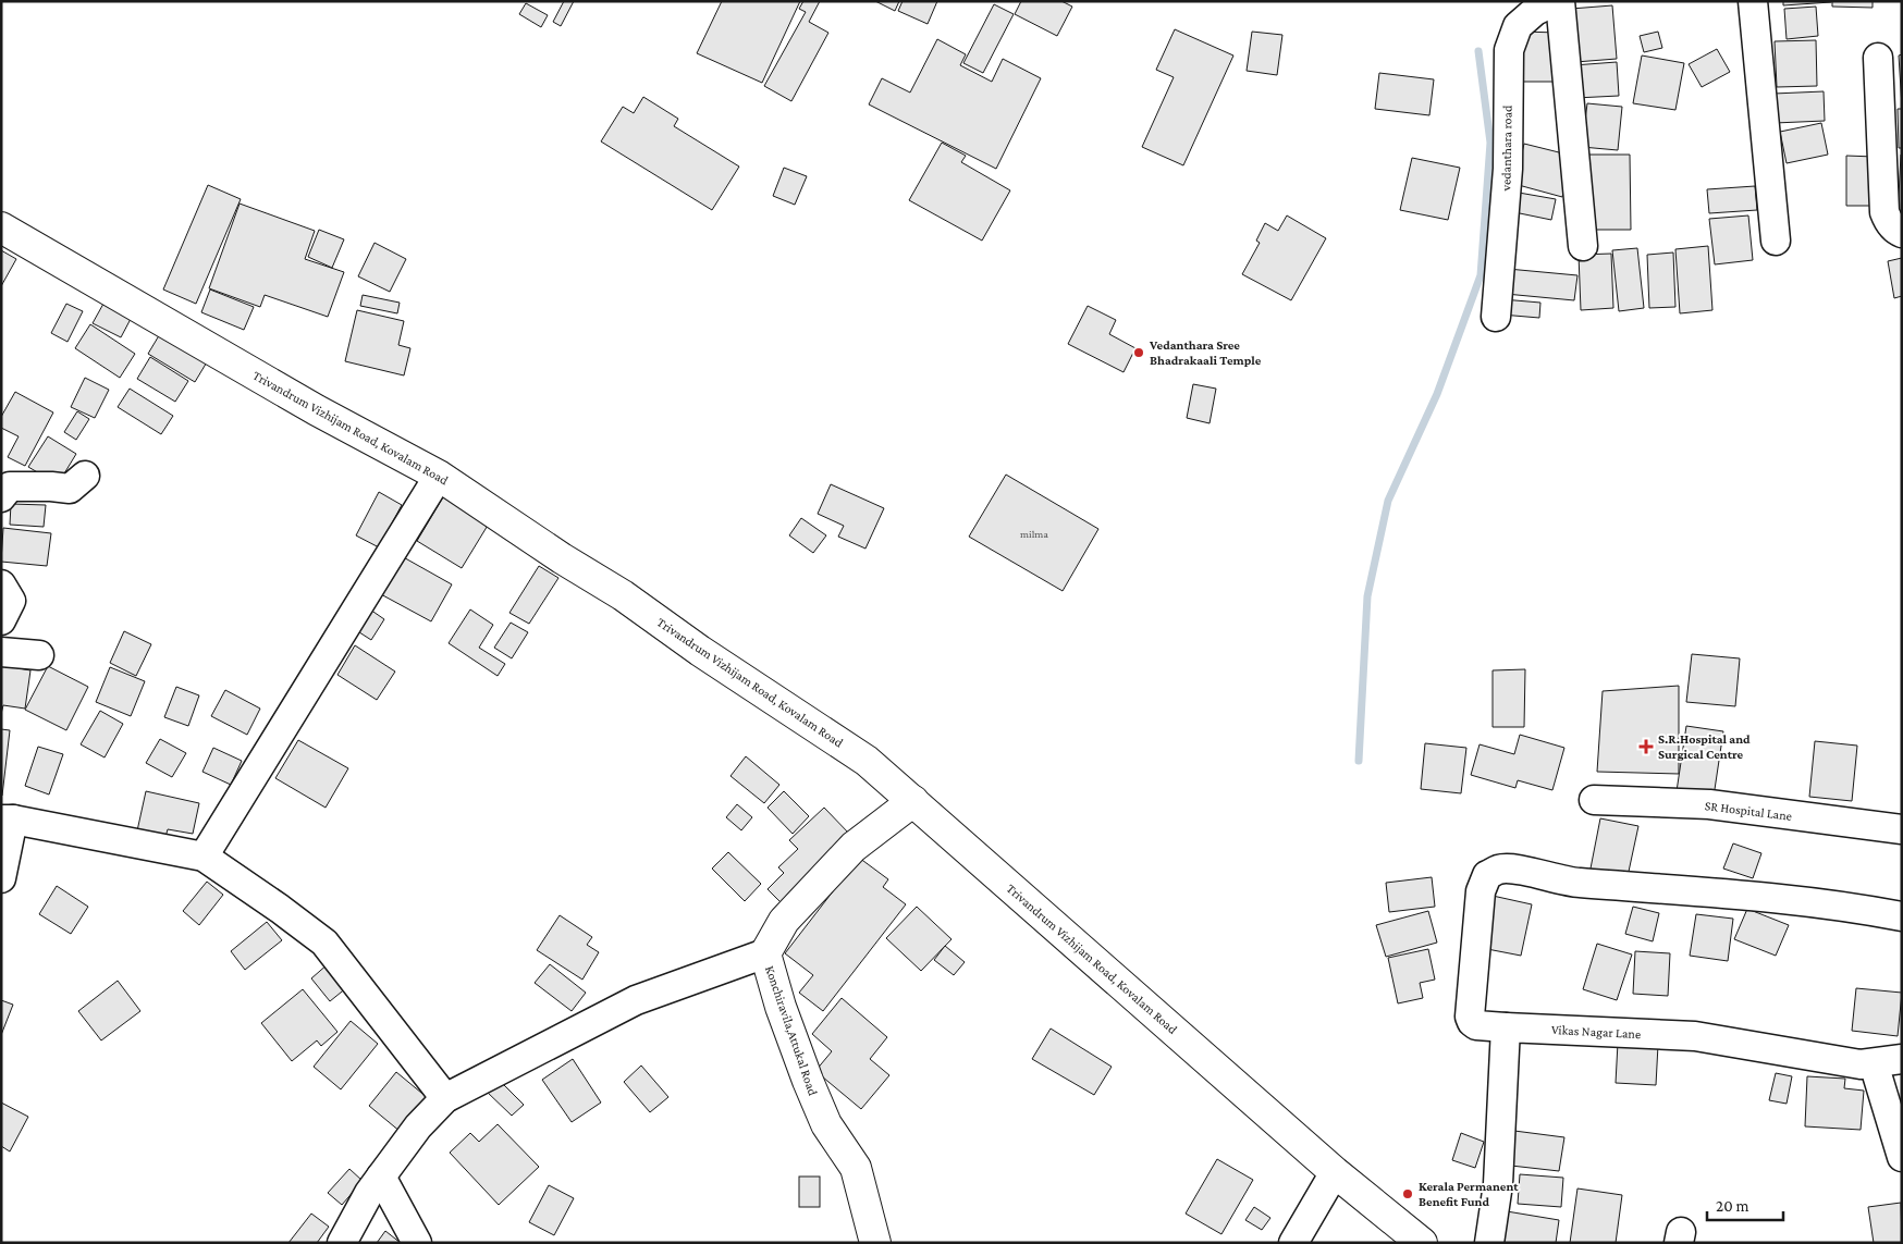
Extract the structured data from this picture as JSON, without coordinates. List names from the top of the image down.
{
  "streets": {
    "main road": ["Trivandrum Vizhijam Road, Kovalam Road", "Konchiravila,Attukal Road"],
    "street": ["vedanthara road", "SR Hospital Lane", "Vikas Nagar Lane"]
  },
  "crossings": [
    ["Trivandrum Vizhijam Road, Kovalam Road", "Konchiravila,Attukal Road"]
  ],
  "places": {
    "other": ["Vedanthara Sree Bhadrakaali Temple", "Kerala Permanent Benefit Fund"],
    "health": ["S.R.Hospital and Surgical Centre"]
  },
  "house_numbers": ["milma"],
  "scale_bar": "20 m"
}
